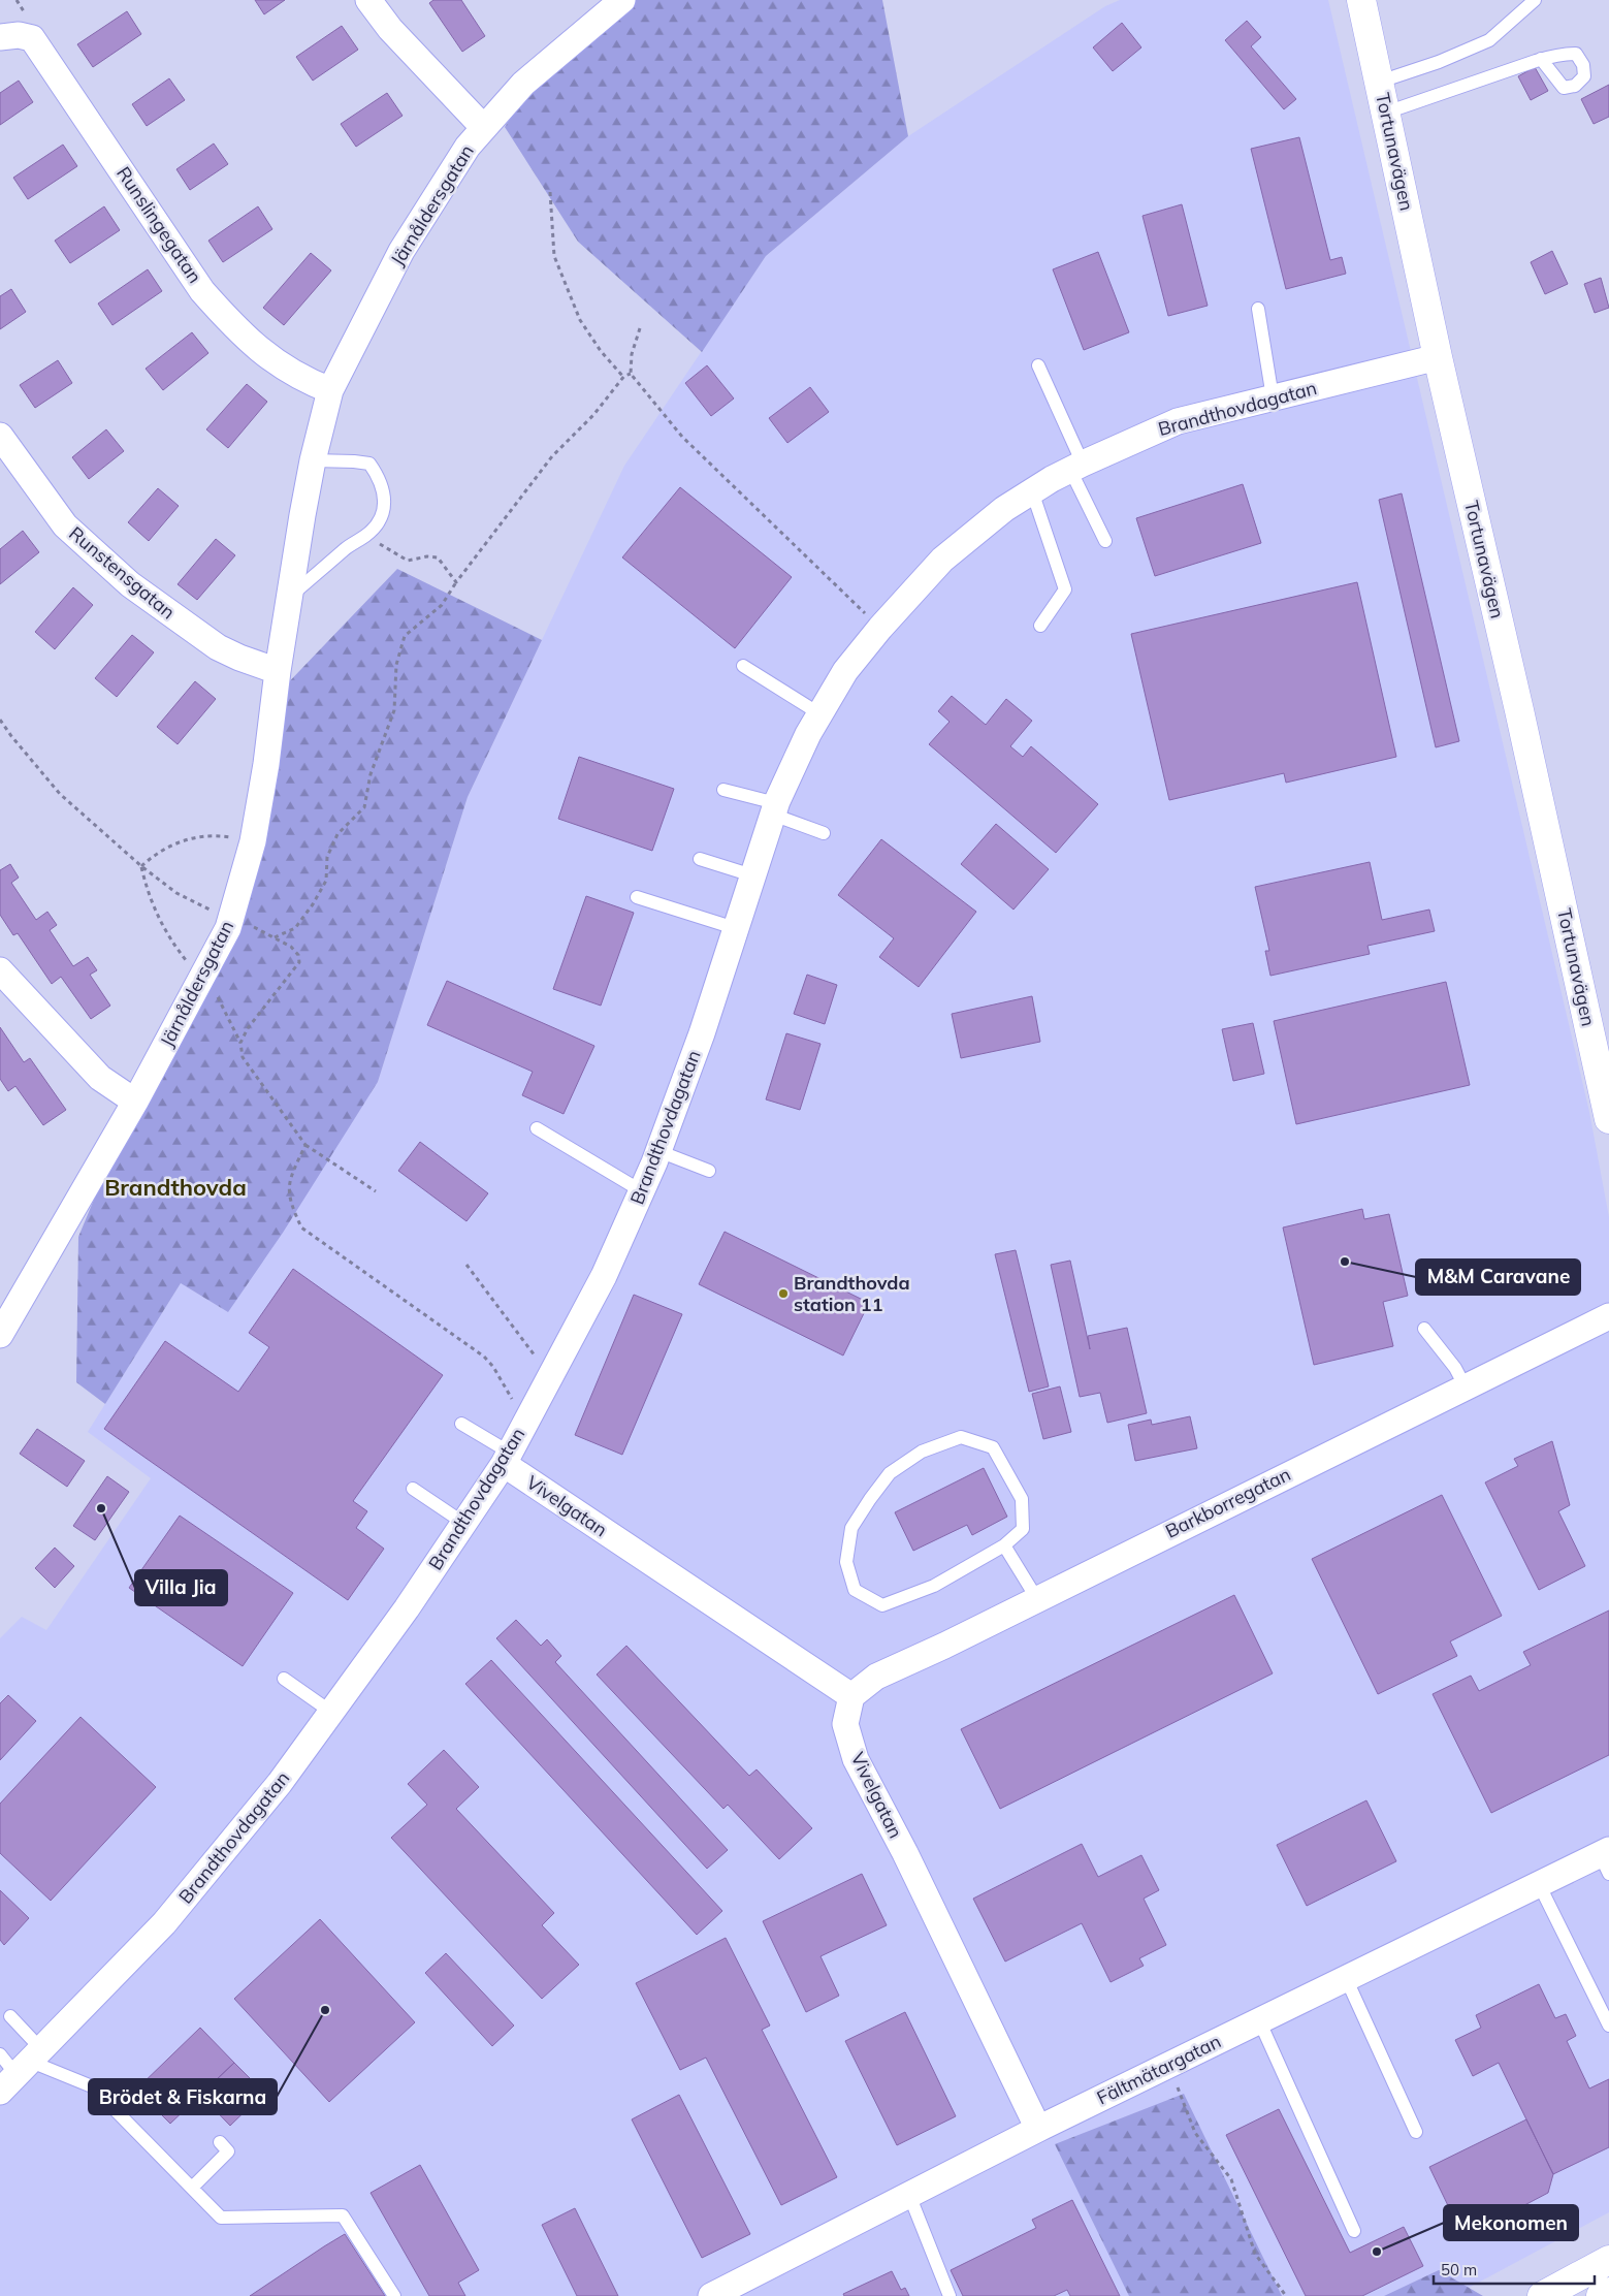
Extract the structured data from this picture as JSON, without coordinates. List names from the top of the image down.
{
  "streets": {
    "street": [
      "Tortunavägen",
      "Järnåldersgatan",
      "Runslingegatan",
      "Brandthovdagatan",
      "Runstensgatan",
      "Barkborregatan",
      "Vivelgatan",
      "Fältmätargatan"
    ]
  },
  "crossings": [
    ["Tortunavägen", "Brandthovdagatan"],
    ["Järnåldersgatan", "Runslingegatan"],
    ["Järnåldersgatan", "Runstensgatan"],
    ["Brandthovdagatan", "Vivelgatan"],
    ["Barkborregatan", "Vivelgatan"],
    ["Vivelgatan", "Fältmätargatan"]
  ],
  "districts": ["Brandthovda"],
  "places": [
    "M&M Caravane",
    "Brandthovda station 11",
    "Villa Jia",
    "Brödet & Fiskarna",
    "Mekonomen"
  ],
  "scale_bar": "50 m"
}
